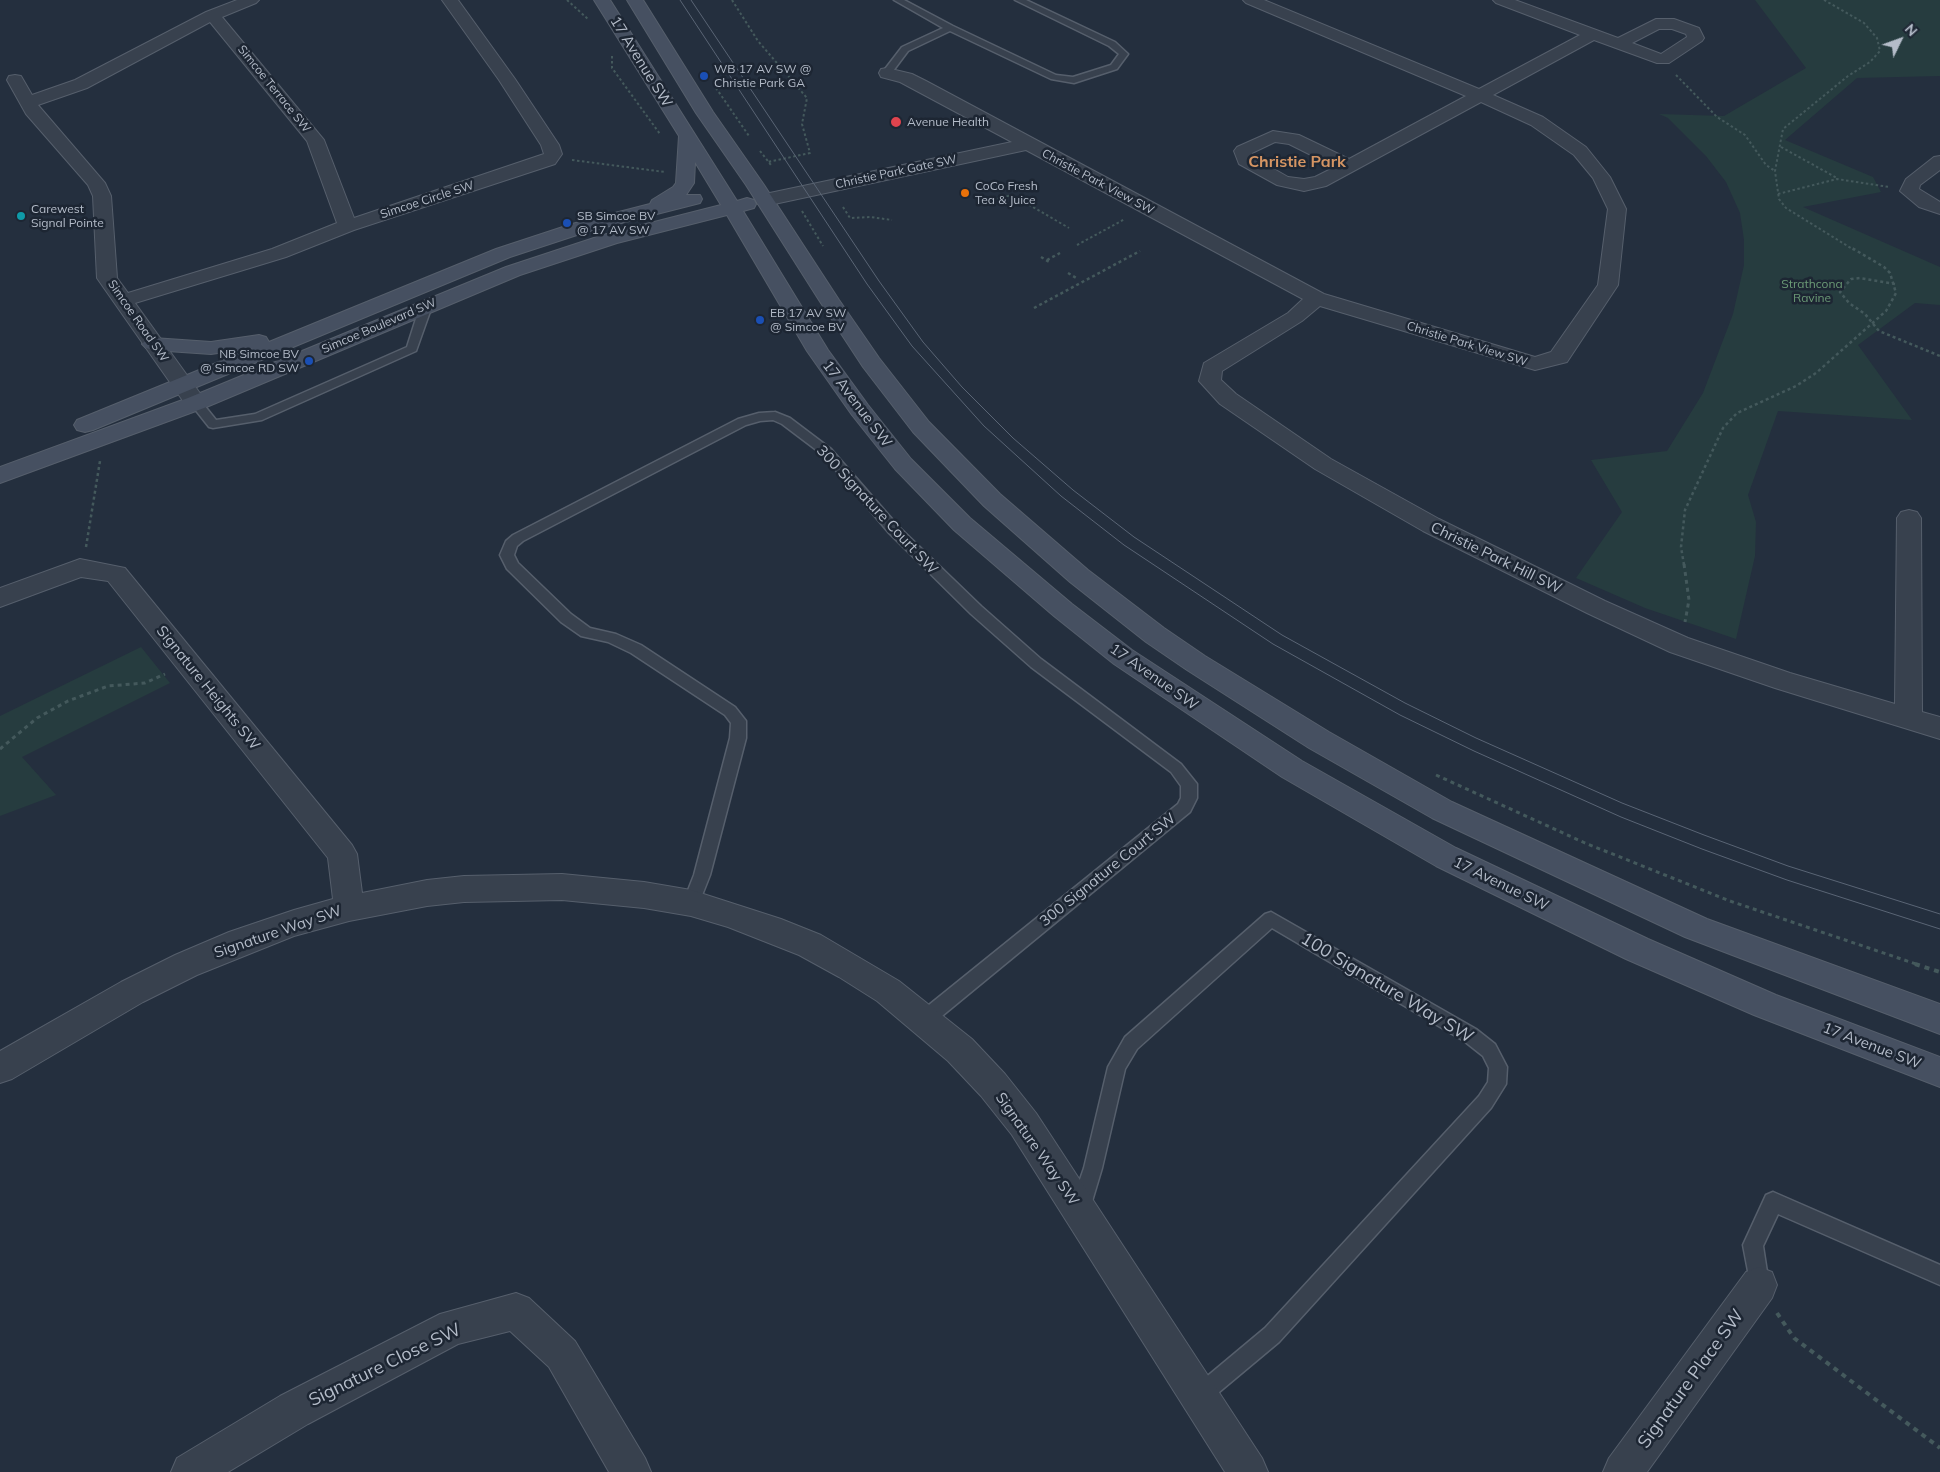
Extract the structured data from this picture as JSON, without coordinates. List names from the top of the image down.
{
  "streets": {
    "main road": ["17 Avenue SW", "Simcoe Boulevard SW"],
    "street": [
      "Simcoe Terrace SW",
      "Christie Park Gate SW",
      "Christie Park View SW",
      "Simcoe Circle SW",
      "Simcoe Road SW",
      "Christie Park Hill SW",
      "Signature Heights SW",
      "Signature Way SW",
      "Signature Close SW",
      "Signature Place SW"
    ],
    "lane": ["300 Signature Court SW", "100 Signature Way SW"]
  },
  "crossings": [
    ["17 Avenue SW", "Christie Park Gate SW"],
    ["17 Avenue SW", "Simcoe Boulevard SW"],
    ["Simcoe Terrace SW", "Simcoe Circle SW"],
    ["Christie Park Gate SW", "Christie Park View SW"],
    ["Christie Park Gate SW", "Simcoe Boulevard SW"],
    ["Christie Park View SW", "Christie Park Hill SW"],
    ["Simcoe Circle SW", "Simcoe Road SW"],
    ["Simcoe Road SW", "Simcoe Boulevard SW"],
    ["300 Signature Court SW", "Signature Way SW"],
    ["Signature Heights SW", "Signature Way SW"],
    ["Signature Way SW", "100 Signature Way SW"]
  ],
  "districts": ["Christie Park"],
  "parks": ["Strathcona Ravine"],
  "places": [
    "WB 17 AV SW @ Christie Park GA",
    "Avenue Health",
    "CoCo Fresh Tea & Juice",
    "Carewest Signal Pointe",
    "SB Simcoe BV @ 17 AV SW",
    "EB 17 AV SW @ Simcoe BV",
    "NB Simcoe BV @ Simcoe RD SW"
  ],
  "north": "top right"
}
